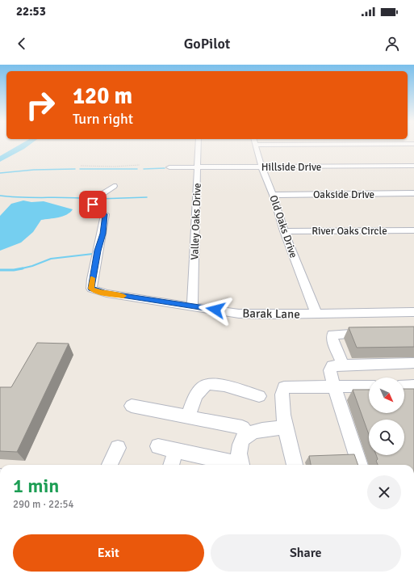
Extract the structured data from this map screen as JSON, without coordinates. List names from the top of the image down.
{
  "streets": {
    "street": [
      "Hillside Drive",
      "Oakside Drive",
      "Valley Oaks Drive",
      "Old Oaks Drive",
      "River Oaks Circle",
      "Barak Lane"
    ]
  },
  "crossings": [
    ["Hillside Drive", "Valley Oaks Drive"],
    ["Hillside Drive", "Old Oaks Drive"],
    ["Oakside Drive", "Old Oaks Drive"],
    ["Valley Oaks Drive", "Barak Lane"],
    ["Old Oaks Drive", "River Oaks Circle"],
    ["Old Oaks Drive", "Barak Lane"]
  ],
  "north": "bottom right",
  "page": {
    "status": "22:53",
    "header": "GoPilot",
    "turn": ["120 m", "Turn right"],
    "heading": ["1 min", "290 m · 22:54"],
    "buttons": ["Exit", "Share"]
  }
}
